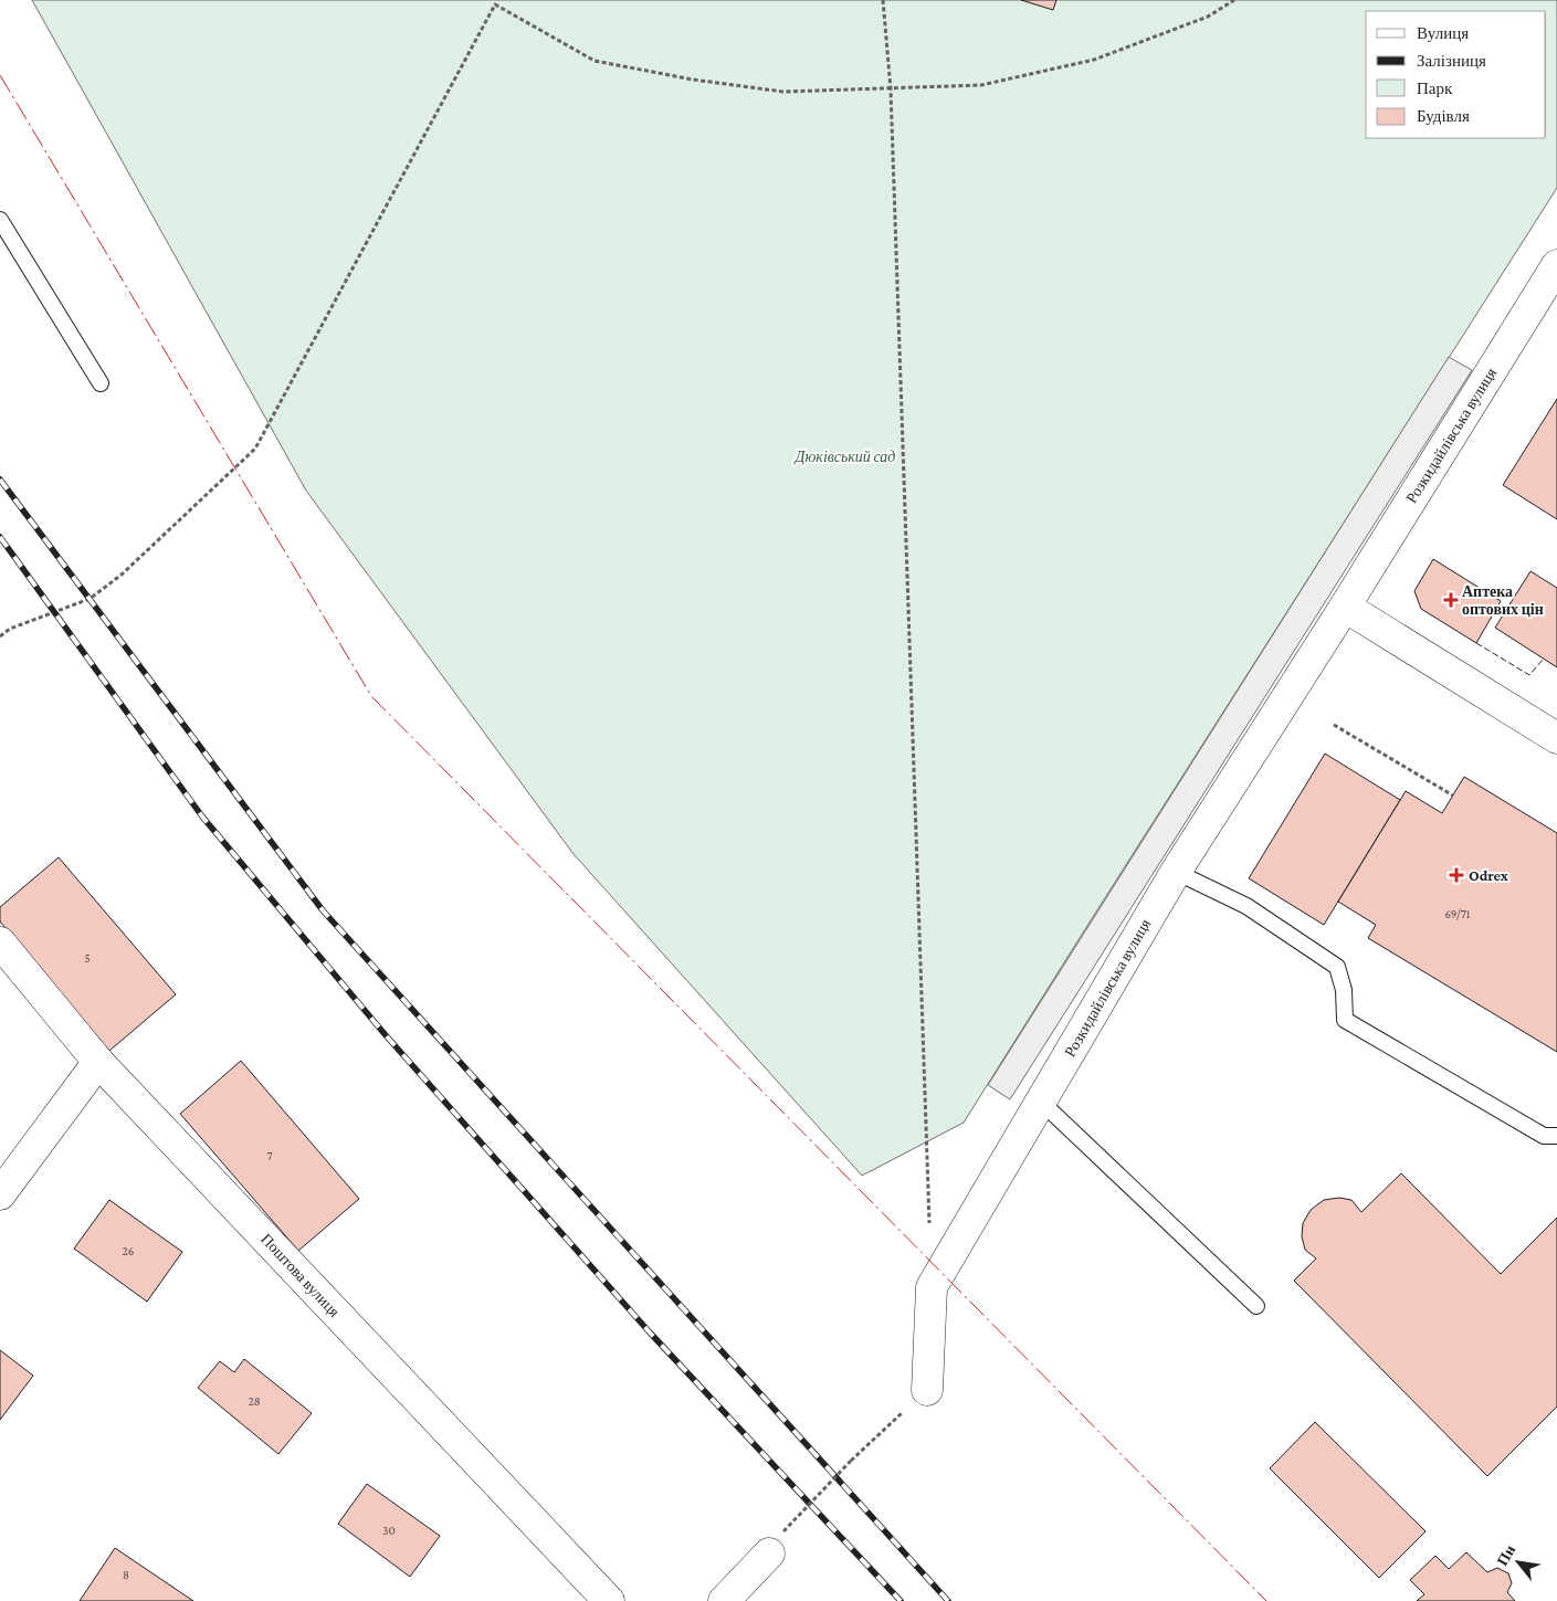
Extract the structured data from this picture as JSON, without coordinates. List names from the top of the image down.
{
  "streets": {
    "street": ["Розкидайлівська вулиця", "Поштова вулиця"]
  },
  "parks": ["Дюківський сад"],
  "places": {
    "health": ["Аптека оптових цін", "Odrex"]
  },
  "house_numbers": [
    "69/71",
    "5",
    "7",
    "26",
    "28",
    "30",
    "8"
  ],
  "legend": [
    "Вулиця",
    "Залізниця",
    "Парк",
    "Будівля"
  ],
  "north": "top left"
}
